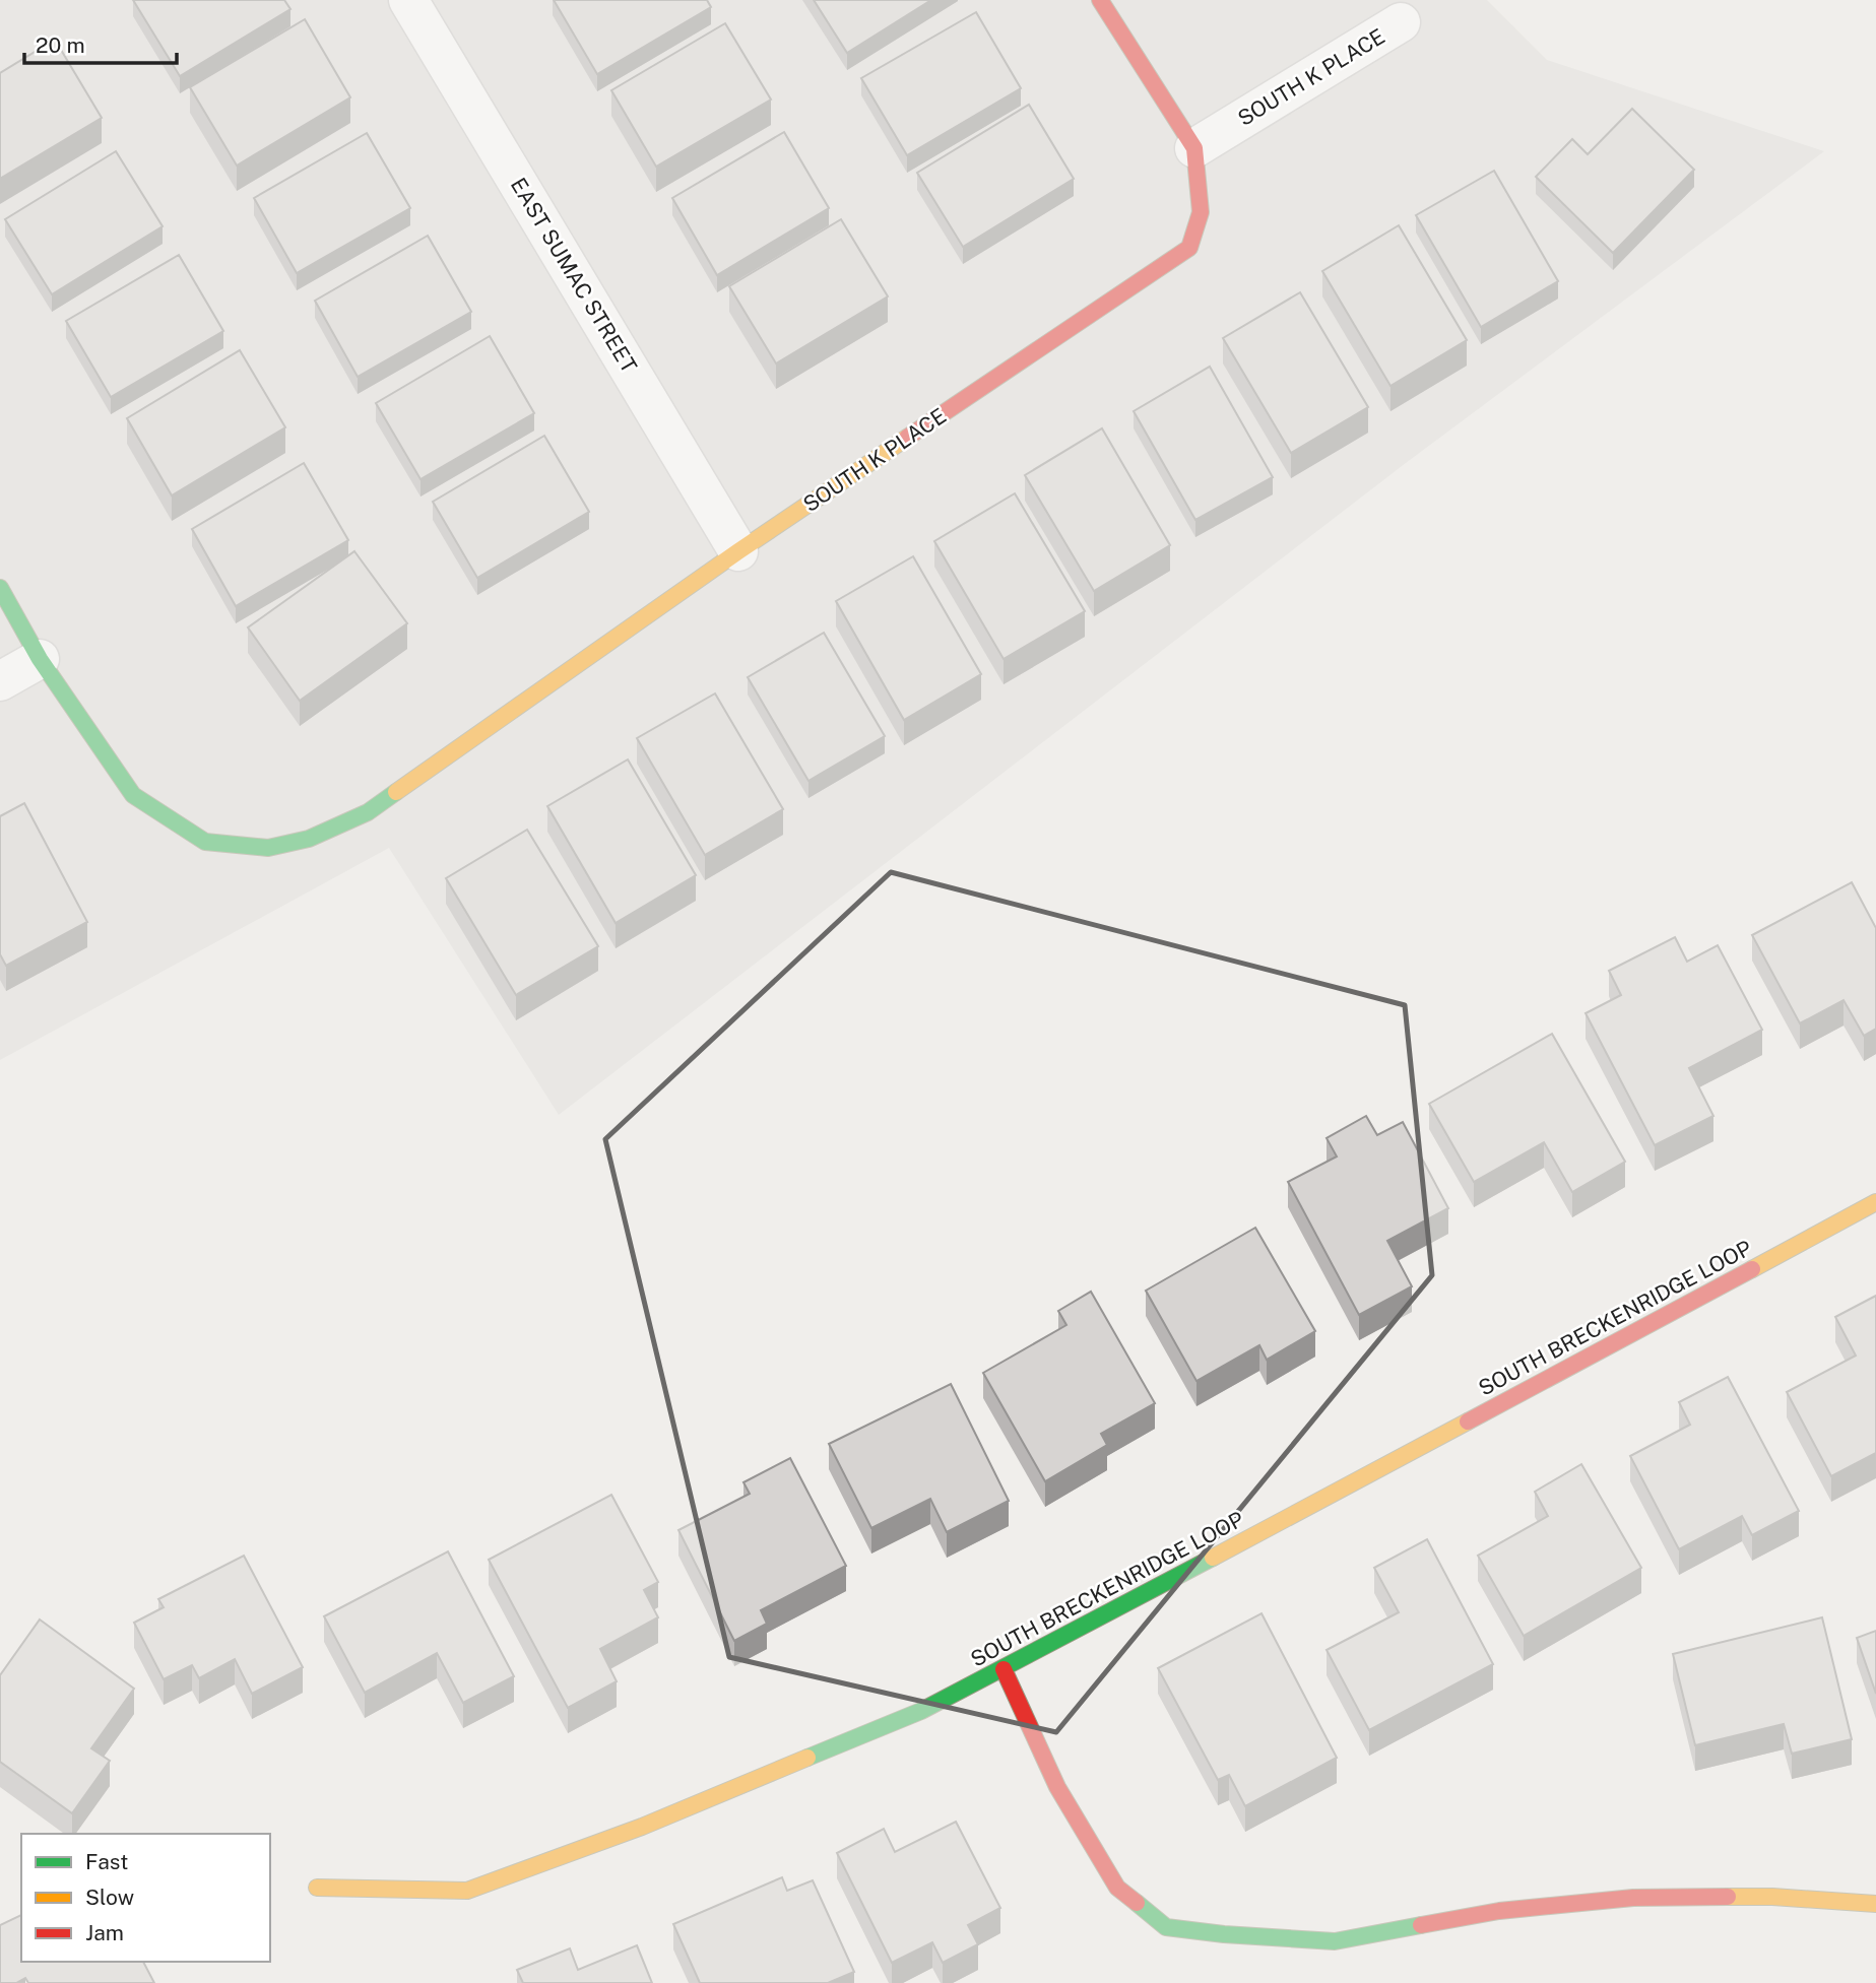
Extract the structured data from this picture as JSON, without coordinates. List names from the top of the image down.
{
  "streets": {
    "street": ["SOUTH K PLACE", "EAST SUMAC STREET", "SOUTH BRECKENRIDGE LOOP"]
  },
  "crossings": [
    ["SOUTH K PLACE", "EAST SUMAC STREET"]
  ],
  "legend": ["Fast", "Slow", "Jam"],
  "scale_bar": "20 m"
}
